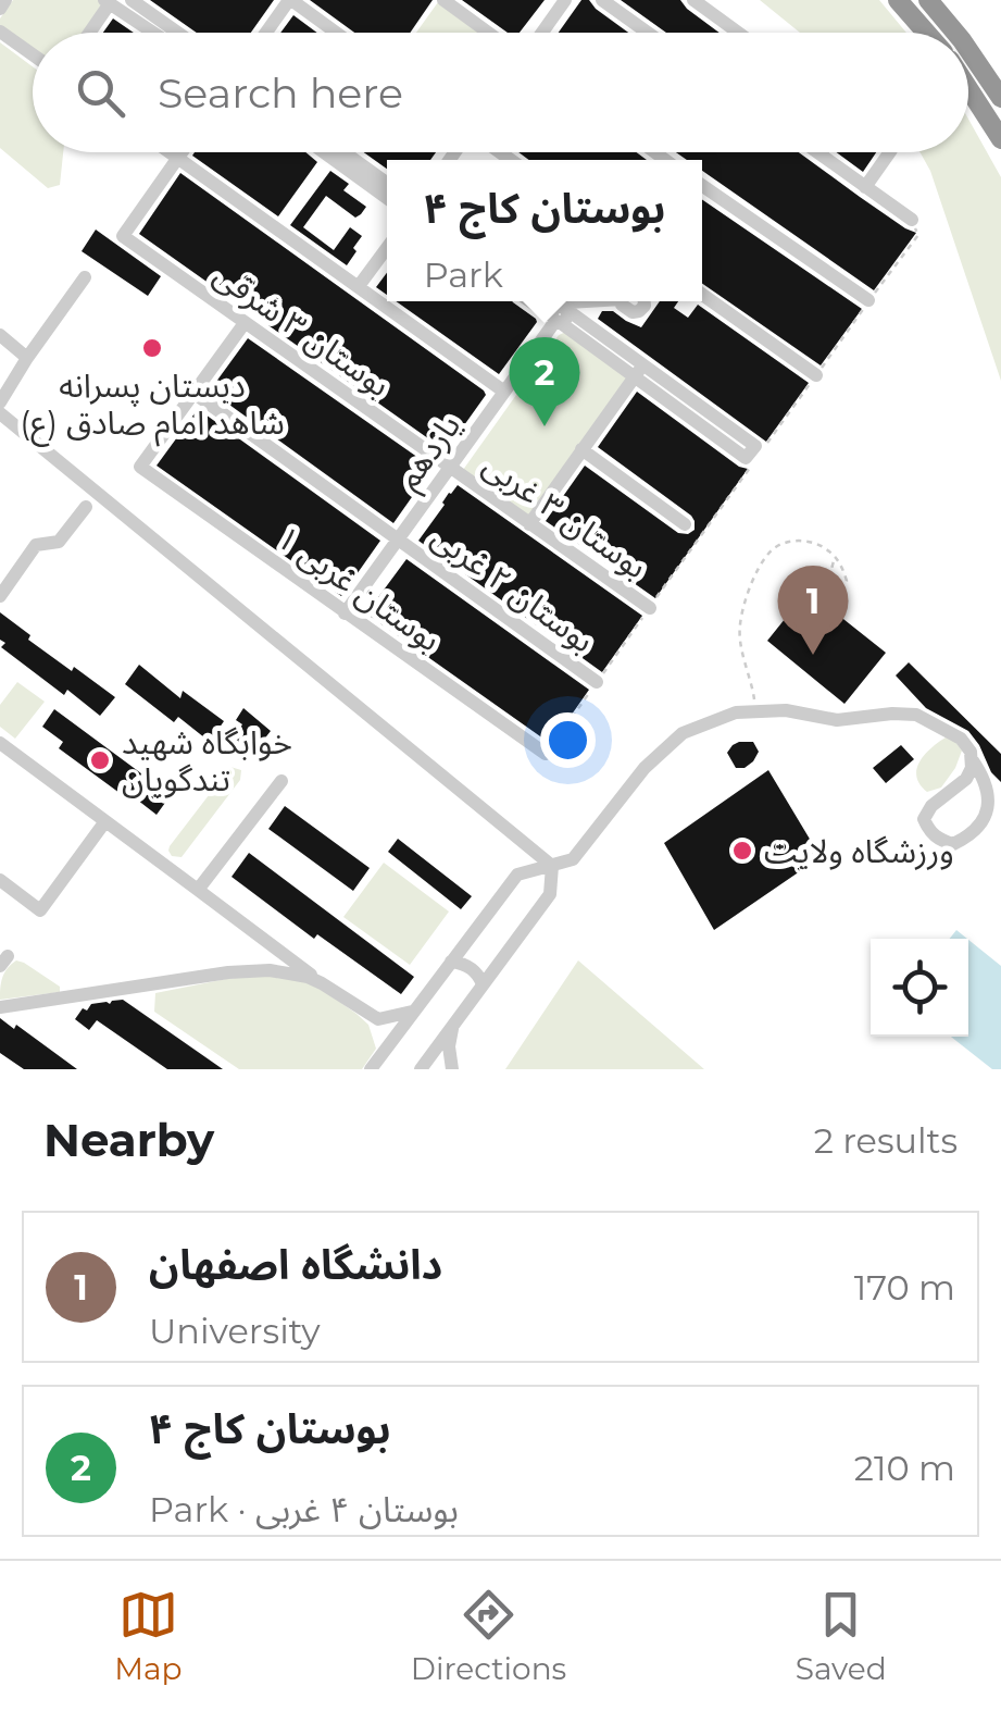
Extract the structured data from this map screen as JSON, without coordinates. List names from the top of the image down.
{
  "streets": {
    "street": [
      "بوستان ۳ شرقی",
      "یازدهم",
      "بوستان ۳ غربی",
      "بوستان غربی ۱",
      "بوستان ۲ غربی"
    ]
  },
  "crossings": [
    ["بوستان ۳ شرقی", "یازدهم"],
    ["بوستان ۳ شرقی", "بوستان ۳ غربی"],
    ["یازدهم", "بوستان ۳ غربی"],
    ["یازدهم", "بوستان غربی ۱"],
    ["یازدهم", "بوستان ۲ غربی"],
    ["بوستان غربی ۱", "بوستان ۲ غربی"]
  ],
  "places": ["دبستان پسرانه شاهد امام صادق (ع)", "خوابگاه شهید تندگویان", "ورزشگاه ولایت"],
  "page": {
    "search": "Search here",
    "popup": ["بوستان کاج ۴", "Park"],
    "pins": ["2", "1"],
    "heading": ["Nearby", "2 results"],
    "list": [
      {
        "mark": "1",
        "name": "دانشگاه اصفهان",
        "note": "University",
        "value": "170 m"
      },
      {
        "mark": "2",
        "name": "بوستان کاج ۴",
        "note": "Park · بوستان ۴ غربی",
        "value": "210 m"
      }
    ],
    "nav": ["Map", "Directions", "Saved"]
  }
}
